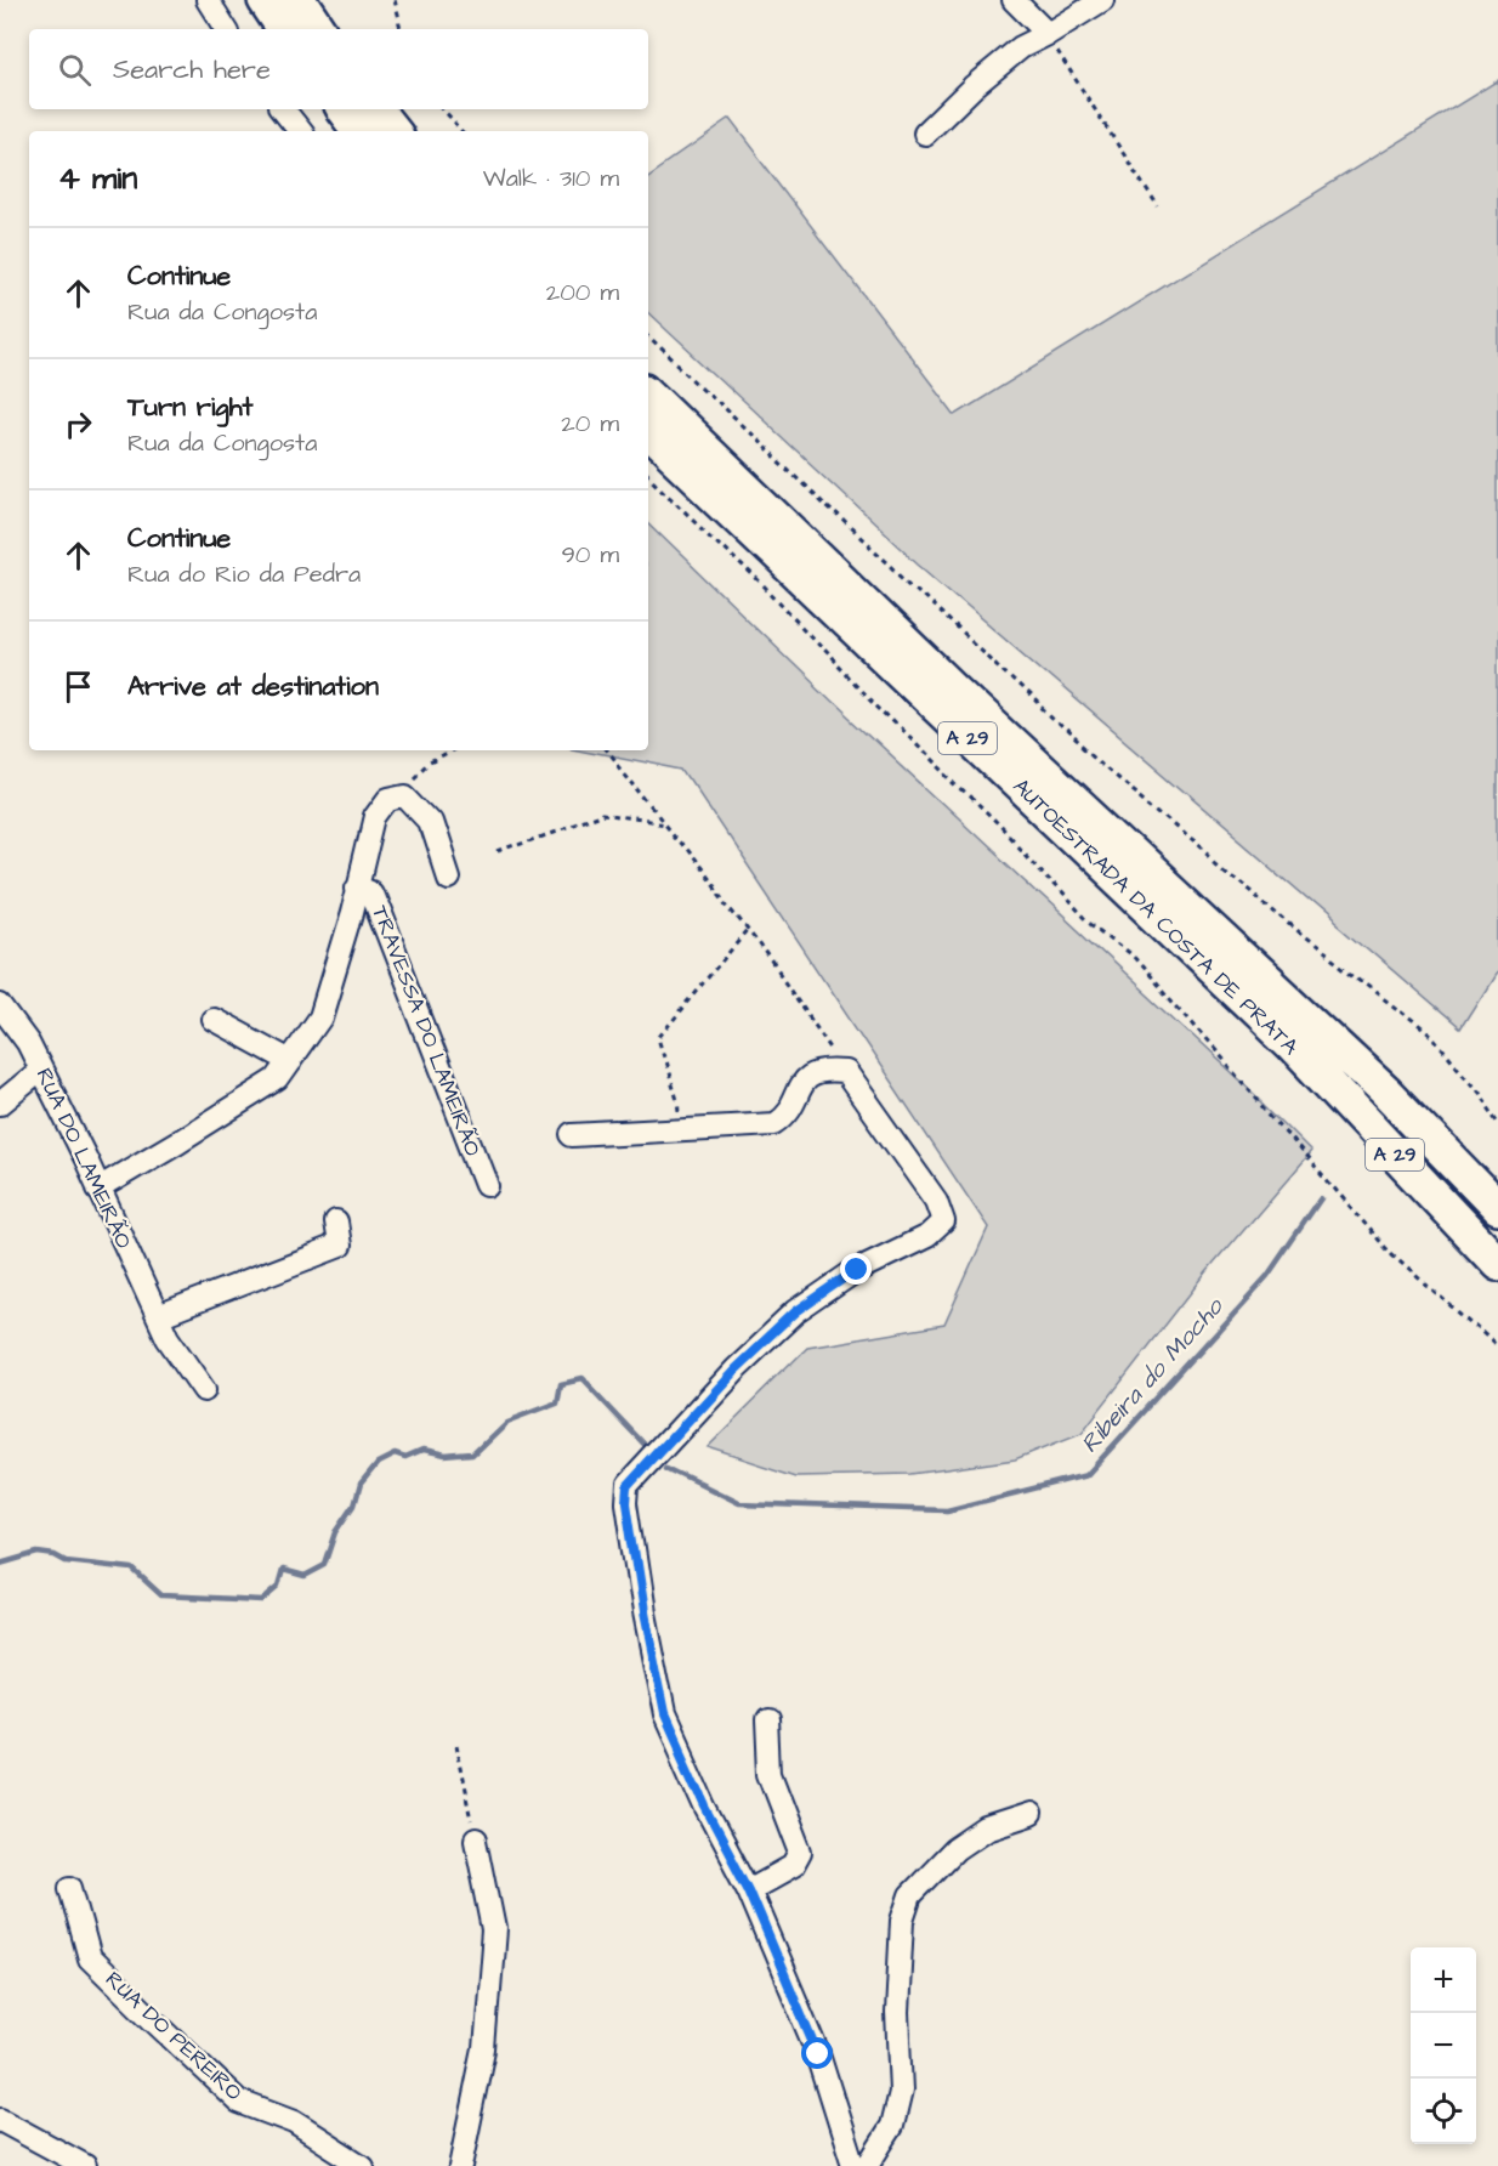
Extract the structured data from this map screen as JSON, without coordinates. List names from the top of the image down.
{
  "streets": {
    "highway": ["A 29", "AUTOESTRADA DA COSTA DE PRATA"],
    "street": ["TRAVESSA DO LAMEIRÃO", "RUA DO LAMEIRÃO", "RUA DO PEREIRO"]
  },
  "crossings": [
    ["TRAVESSA DO LAMEIRÃO", "RUA DO LAMEIRÃO"]
  ],
  "water": ["Ribeira do Mocho"],
  "page": {
    "search": "Search here",
    "heading": ["4 min", "Walk · 310 m"],
    "list": [
      ["Continue", "Rua da Congosta", "200 m"],
      ["Turn right", "Rua da Congosta", "20 m"],
      ["Continue", "Rua do Rio da Pedra", "90 m"],
      "Arrive at destination"
    ],
    "map_buttons": ["+", "−"]
  }
}
